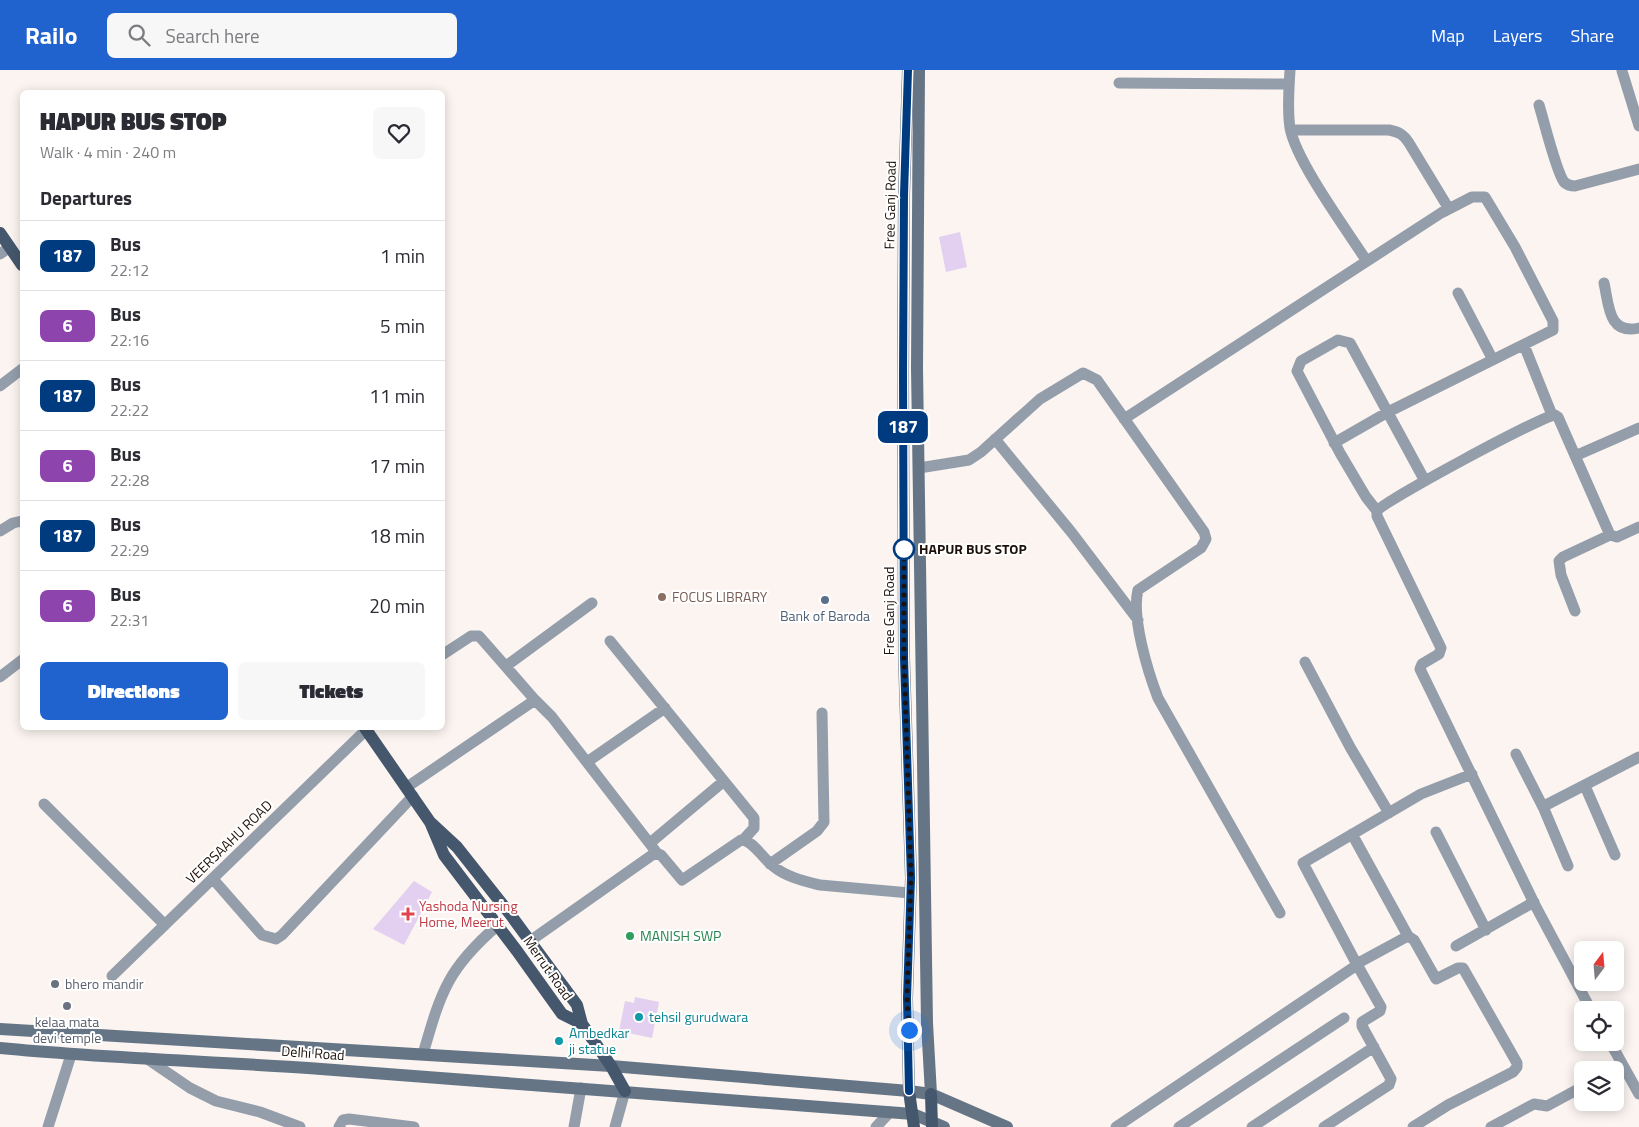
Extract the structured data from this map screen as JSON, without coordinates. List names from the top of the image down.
{
  "streets": {
    "main road": ["Merrut Road"],
    "street": ["Free Ganj Road", "VEERSAAHU ROAD", "Delhi Road"]
  },
  "crossings": [
    ["Free Ganj Road", "Delhi Road"],
    ["Merrut Road", "Delhi Road"]
  ],
  "places": {
    "other": [
      "HAPUR BUS STOP",
      "FOCUS LIBRARY",
      "Bank of Baroda",
      "MANISH SWP",
      "bhero mandir",
      "kelaa mata devi temple",
      "tehsil gurudwara",
      "Ambedkar ji statue"
    ],
    "health": ["Yashoda Nursing Home, Meerut"]
  },
  "lines": ["bus line 187"],
  "north": "top",
  "page": {
    "header": "Railo",
    "search": "Search here",
    "nav": ["Map", "Layers", "Share"],
    "on_map": "187",
    "heading": [
      ["HAPUR BUS STOP", "Walk · 4 min · 240 m"],
      "Departures"
    ],
    "list": [
      {
        "mark": "187",
        "name": "Bus",
        "note": "22:12",
        "value": "1 min"
      },
      {
        "mark": "6",
        "name": "Bus",
        "note": "22:16",
        "value": "5 min"
      },
      {
        "mark": "187",
        "name": "Bus",
        "note": "22:22",
        "value": "11 min"
      },
      {
        "mark": "6",
        "name": "Bus",
        "note": "22:28",
        "value": "17 min"
      },
      {
        "mark": "187",
        "name": "Bus",
        "note": "22:29",
        "value": "18 min"
      },
      {
        "mark": "6",
        "name": "Bus",
        "note": "22:31",
        "value": "20 min"
      }
    ],
    "buttons": ["Directions", "Tickets"]
  }
}
